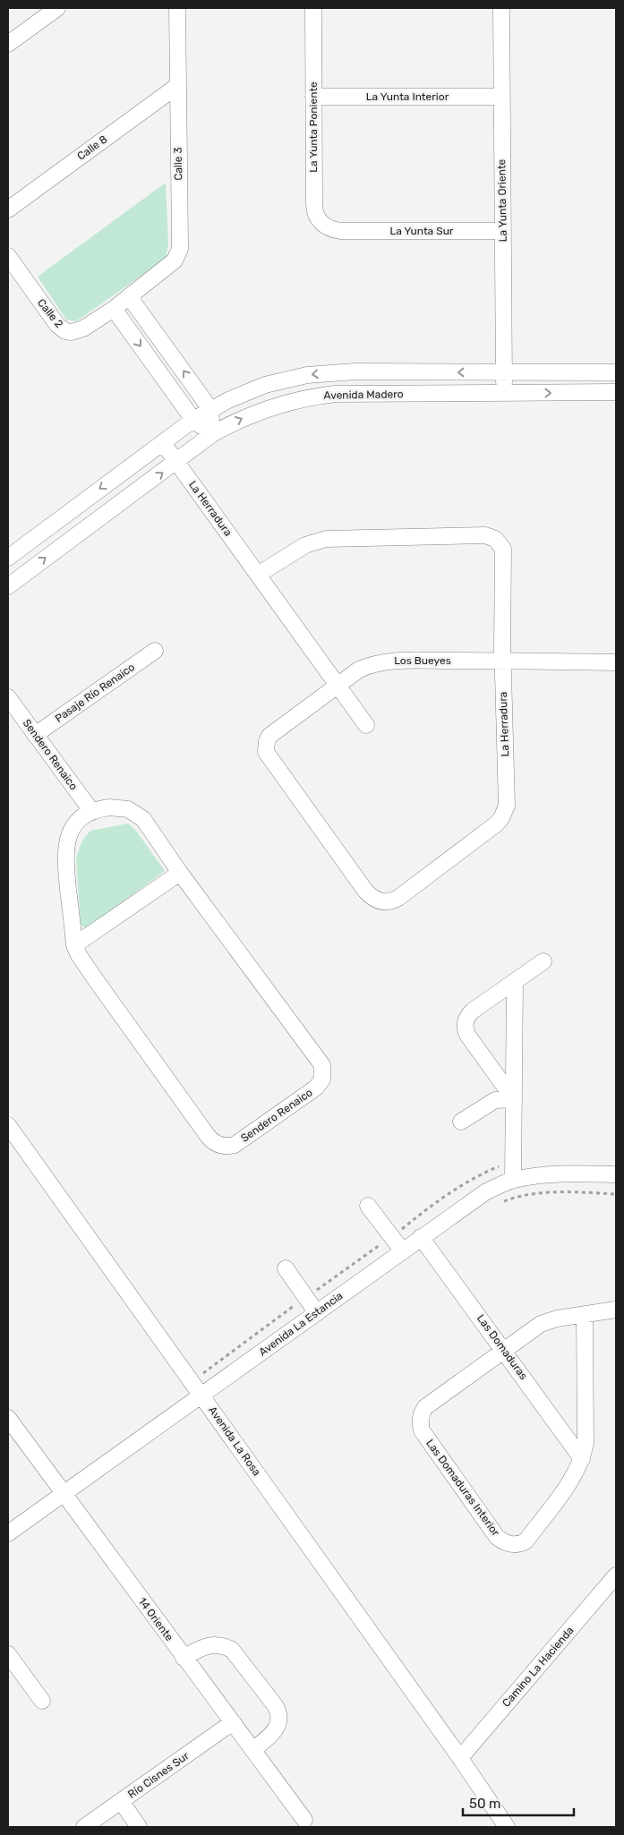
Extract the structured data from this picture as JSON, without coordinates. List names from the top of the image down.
{
  "streets": {
    "street": [
      "La Yunta Interior",
      "La Yunta Poniente",
      "Calle 8",
      "Calle 3",
      "La Yunta Oriente",
      "La Yunta Sur",
      "Calle 2",
      "Avenida Madero",
      "La Herradura",
      "Los Bueyes",
      "Pasaje Río Renaico",
      "Sendero Renaico",
      "Avenida La Estancia",
      "Las Domaduras",
      "Avenida La Rosa",
      "Las Domaduras Interior",
      "14 Oriente",
      "Camino La Hacienda",
      "Río Cisnes Sur"
    ]
  },
  "crossings": [
    ["La Yunta Interior", "La Yunta Poniente"],
    ["La Yunta Interior", "La Yunta Oriente"],
    ["La Yunta Poniente", "La Yunta Sur"],
    ["Calle 8", "Calle 3"],
    ["Calle 3", "Calle 2"],
    ["La Yunta Oriente", "La Yunta Sur"],
    ["La Yunta Oriente", "Avenida Madero"],
    ["Avenida Madero", "La Herradura"],
    ["La Herradura", "Los Bueyes"],
    ["Pasaje Río Renaico", "Sendero Renaico"],
    ["Avenida La Estancia", "Las Domaduras"],
    ["Avenida La Estancia", "Avenida La Rosa"],
    ["Avenida La Estancia", "14 Oriente"],
    ["Las Domaduras", "Las Domaduras Interior"],
    ["Avenida La Rosa", "Camino La Hacienda"],
    ["14 Oriente", "Río Cisnes Sur"]
  ],
  "scale_bar": "50 m"
}
